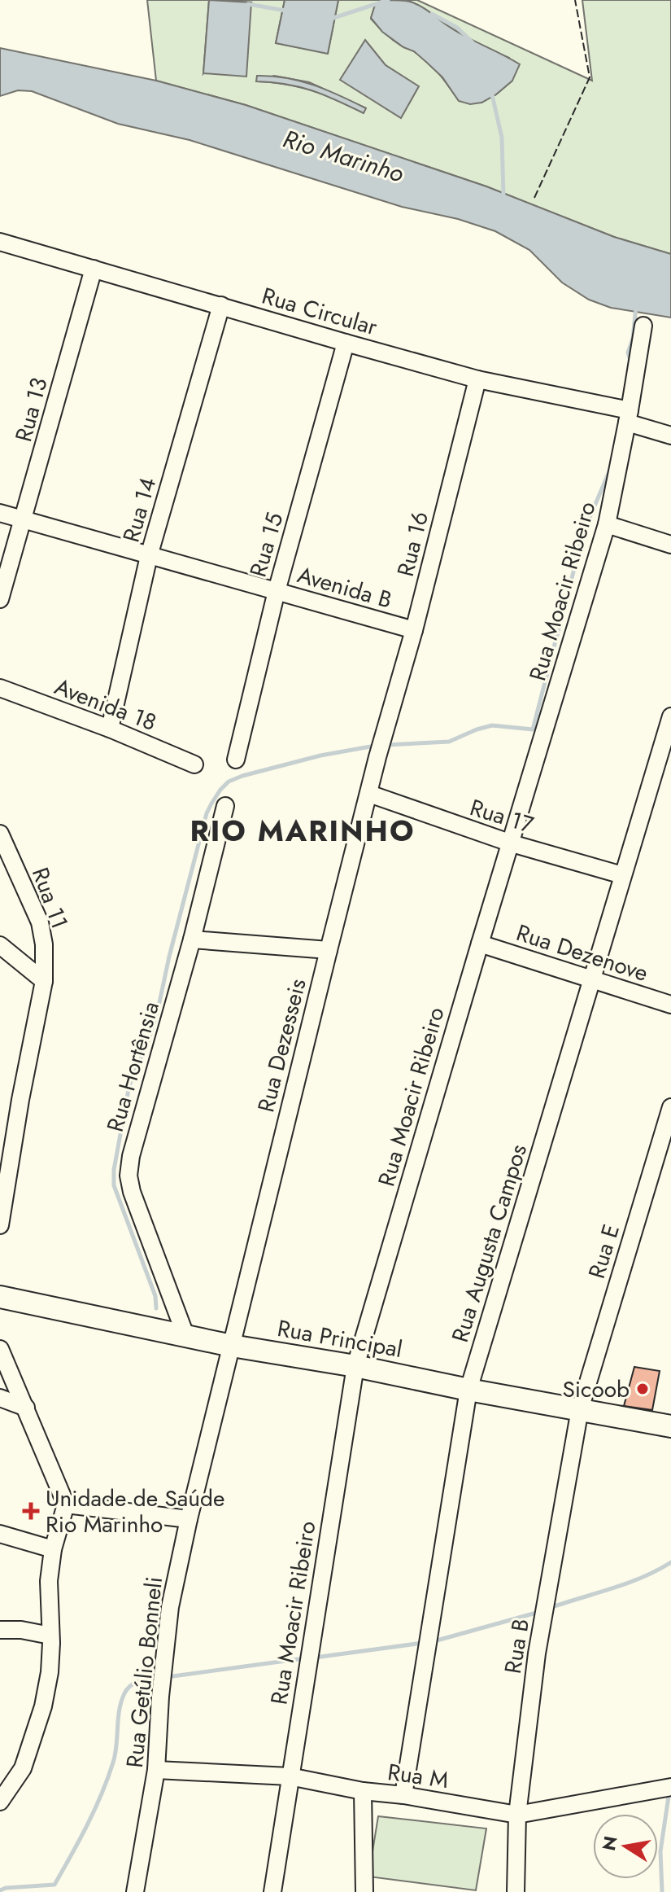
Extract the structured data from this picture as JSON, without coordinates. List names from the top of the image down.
{
  "streets": {
    "main road": ["Rua Principal"],
    "street": [
      "Rua Circular",
      "Rua 13",
      "Rua 14",
      "Rua 16",
      "Rua 15",
      "Avenida B",
      "Rua Moacir Ribeiro",
      "Avenida 18",
      "Rua 17",
      "Rua 11",
      "Rua Dezenove",
      "Rua Dezesseis",
      "Rua Hortênsia",
      "Rua Augusta Campos",
      "Rua E",
      "Rua B",
      "Rua Getúlio Bonneli",
      "Rua M"
    ]
  },
  "crossings": [
    ["Rua Circular", "Rua 13"],
    ["Rua Circular", "Rua 14"],
    ["Rua Circular", "Rua 16"],
    ["Rua Circular", "Rua 15"],
    ["Rua Circular", "Rua Moacir Ribeiro"],
    ["Rua 13", "Avenida B"],
    ["Rua 14", "Avenida B"],
    ["Rua 14", "Avenida 18"],
    ["Rua 16", "Avenida B"],
    ["Rua 16", "Rua Dezesseis"],
    ["Rua 15", "Avenida B"],
    ["Rua Moacir Ribeiro", "Rua 17"],
    ["Rua Moacir Ribeiro", "Rua Dezenove"],
    ["Rua Moacir Ribeiro", "Rua Principal"],
    ["Rua Moacir Ribeiro", "Rua M"],
    ["Rua 17", "Rua Dezesseis"],
    ["Rua 17", "Rua Augusta Campos"],
    ["Rua Dezenove", "Rua Augusta Campos"],
    ["Rua Dezesseis", "Rua Principal"],
    ["Rua Dezesseis", "Rua Getúlio Bonneli"],
    ["Rua Hortênsia", "Rua Principal"],
    ["Rua Augusta Campos", "Rua Principal"],
    ["Rua Augusta Campos", "Rua M"],
    ["Rua E", "Rua Principal"],
    ["Rua E", "Rua B"],
    ["Rua Principal", "Rua B"],
    ["Rua Principal", "Rua Getúlio Bonneli"],
    ["Rua B", "Rua M"],
    ["Rua Getúlio Bonneli", "Rua M"]
  ],
  "districts": ["RIO MARINHO"],
  "water": ["Rio Marinho"],
  "places": {
    "other": ["Sicoob"],
    "health": ["Unidade de Saúde Rio Marinho"]
  },
  "north": "left"
}
